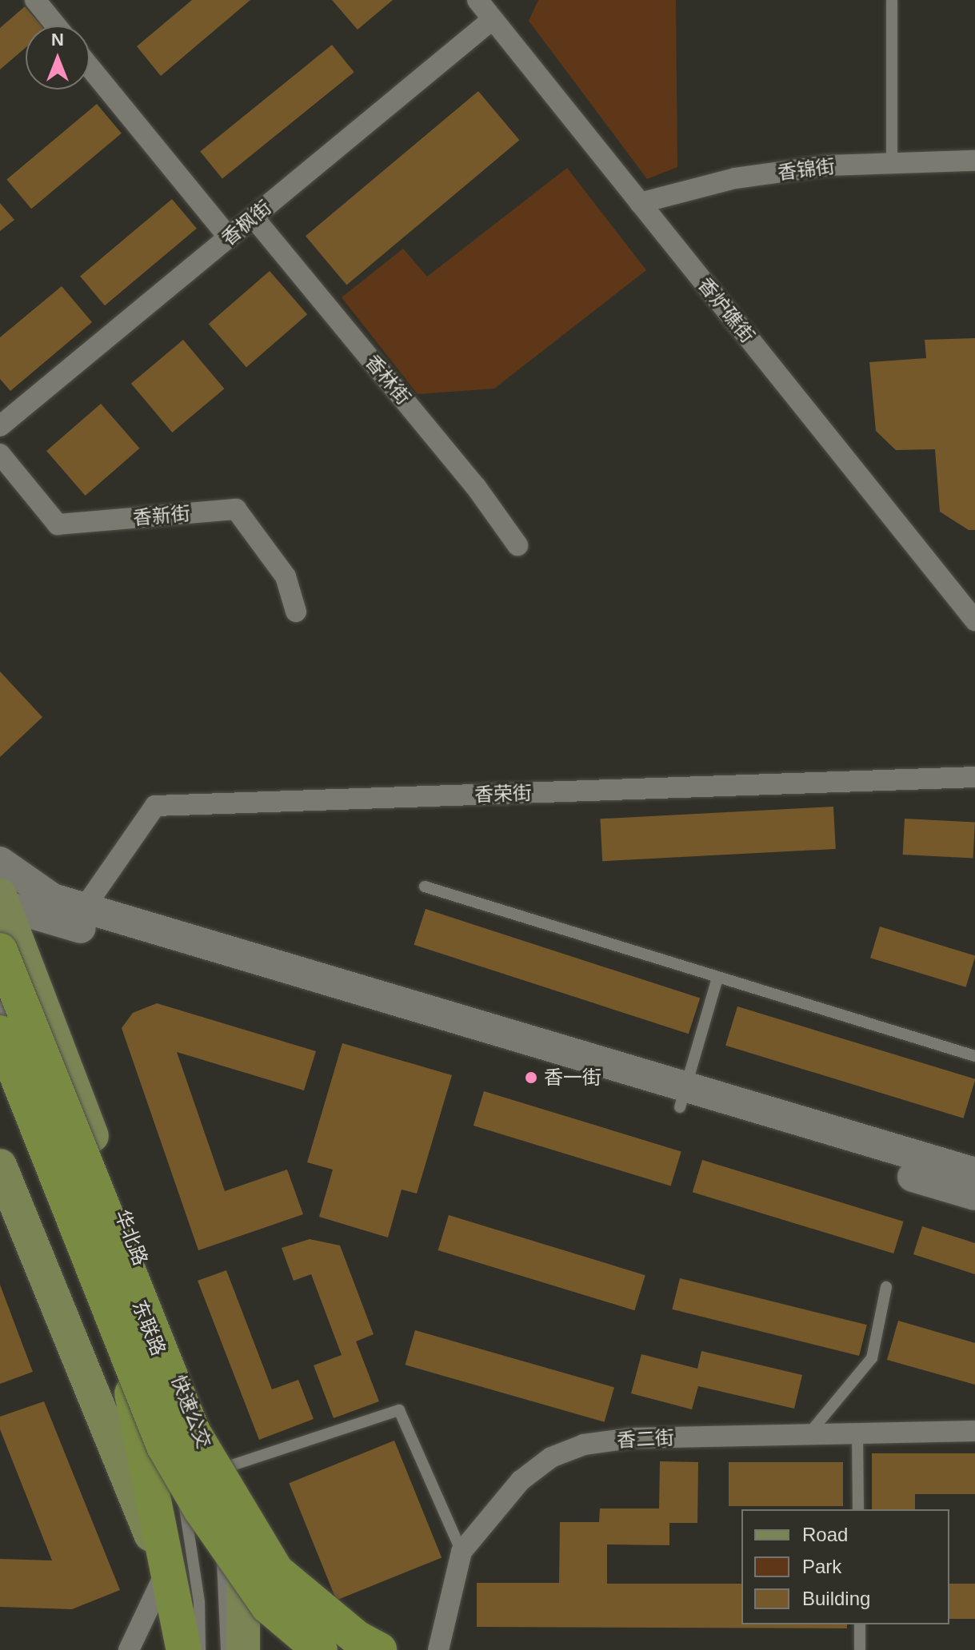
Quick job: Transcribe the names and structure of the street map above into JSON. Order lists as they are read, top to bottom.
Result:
{
  "streets": {
    "highway": ["东联路"],
    "main road": ["华北路"],
    "street": [
      "香锦街",
      "香枫街",
      "香炉礁街",
      "香林街",
      "香新街",
      "香荣街",
      "香二街"
    ],
    "lane": ["快速公交"]
  },
  "crossings": [
    ["香锦街", "香炉礁街"],
    ["香枫街", "香炉礁街"],
    ["香枫街", "香林街"],
    ["华北路", "快速公交"]
  ],
  "places": ["香一街"],
  "legend": ["Road", "Park", "Building"],
  "north": "top"
}
